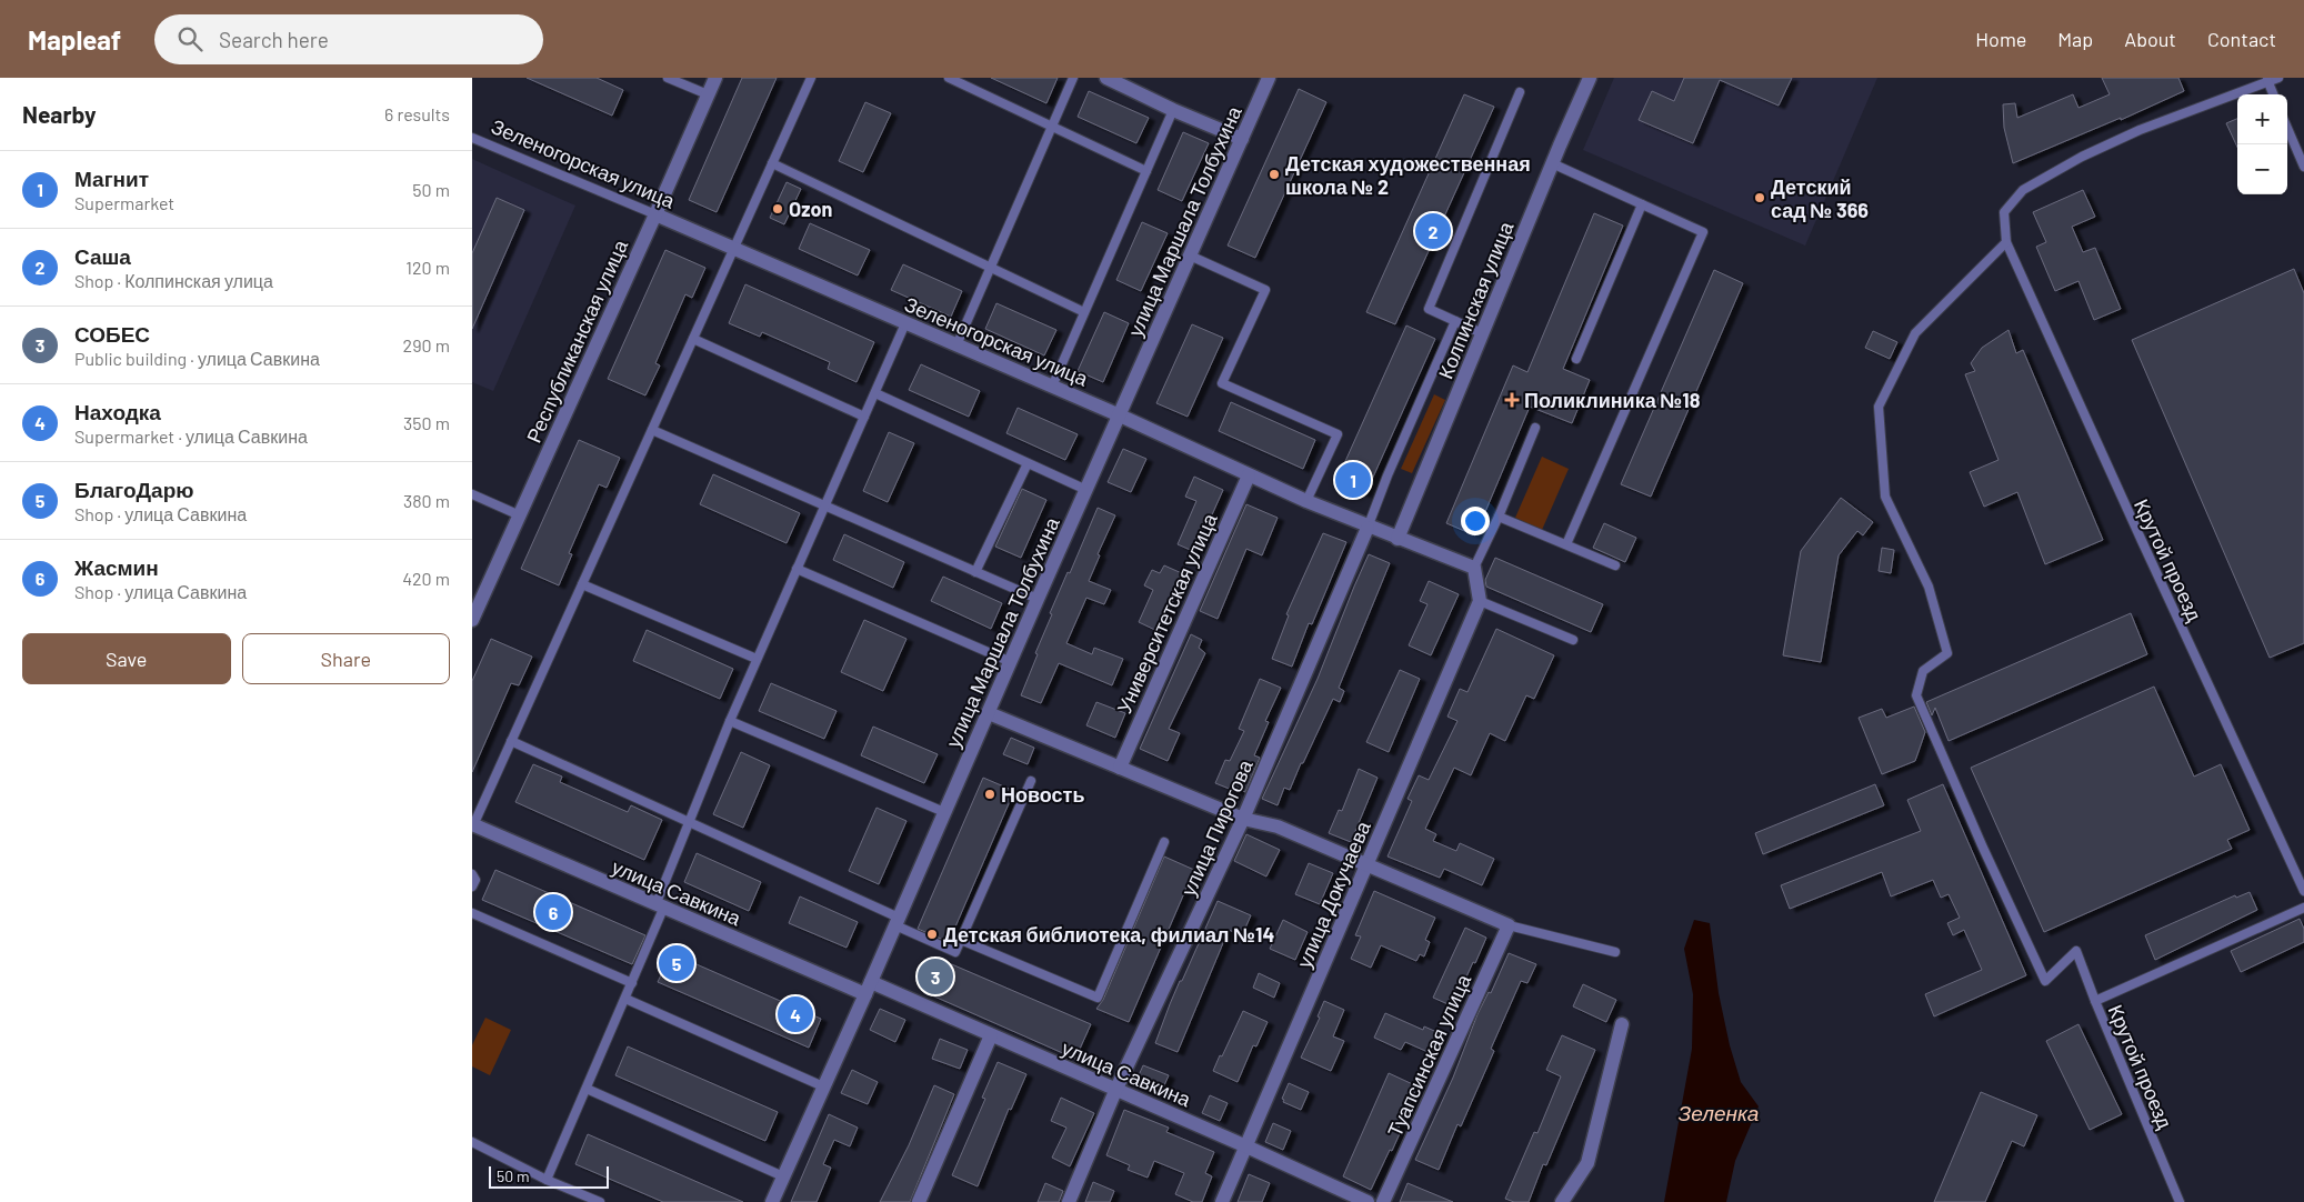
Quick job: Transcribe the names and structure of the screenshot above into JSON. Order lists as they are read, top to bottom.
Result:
{
  "streets": {
    "street": [
      "Зеленогорская улица",
      "улица Маршала Толбухина",
      "Колпинская улица",
      "Республиканская улица",
      "Университетская улица",
      "улица Пирогова",
      "улица Савкина",
      "улица Докучаева",
      "Туапсинская улица"
    ],
    "lane": ["Крутой проезд"]
  },
  "crossings": [
    ["Зеленогорская улица", "улица Маршала Толбухина"],
    ["Зеленогорская улица", "Колпинская улица"],
    ["Зеленогорская улица", "Республиканская улица"],
    ["Зеленогорская улица", "Университетская улица"],
    ["Зеленогорская улица", "улица Пирогова"],
    ["улица Маршала Толбухина", "улица Савкина"],
    ["улица Пирогова", "улица Савкина"],
    ["улица Савкина", "улица Докучаева"]
  ],
  "water": ["Зеленка"],
  "places": {
    "other": [
      "Детская художественная школа № 2",
      "Детский сад № 366",
      "Ozon",
      "Новость",
      "Детская библиотека, филиал №14"
    ],
    "health": ["Поликлиника №18"]
  },
  "scale_bar": "50 m",
  "page": {
    "header": "Mapleaf",
    "search": "Search here",
    "nav": [
      "Home",
      "Map",
      "About",
      "Contact"
    ],
    "heading": ["Nearby", "6 results"],
    "map_buttons": ["+", "−"],
    "list": [
      {
        "mark": "1",
        "name": "Магнит",
        "note": "Supermarket",
        "value": "50 m"
      },
      {
        "mark": "2",
        "name": "Саша",
        "note": "Shop · Колпинская улица",
        "value": "120 m"
      },
      {
        "mark": "3",
        "name": "СОБЕС",
        "note": "Public building · улица Савкина",
        "value": "290 m"
      },
      {
        "mark": "4",
        "name": "Находка",
        "note": "Supermarket · улица Савкина",
        "value": "350 m"
      },
      {
        "mark": "5",
        "name": "БлагоДарю",
        "note": "Shop · улица Савкина",
        "value": "380 m"
      },
      {
        "mark": "6",
        "name": "Жасмин",
        "note": "Shop · улица Савкина",
        "value": "420 m"
      }
    ],
    "pins": [
      "2",
      "1",
      "6",
      "5",
      "3",
      "4"
    ],
    "buttons": ["Save", "Share"],
    "scale": "50 m"
  }
}
